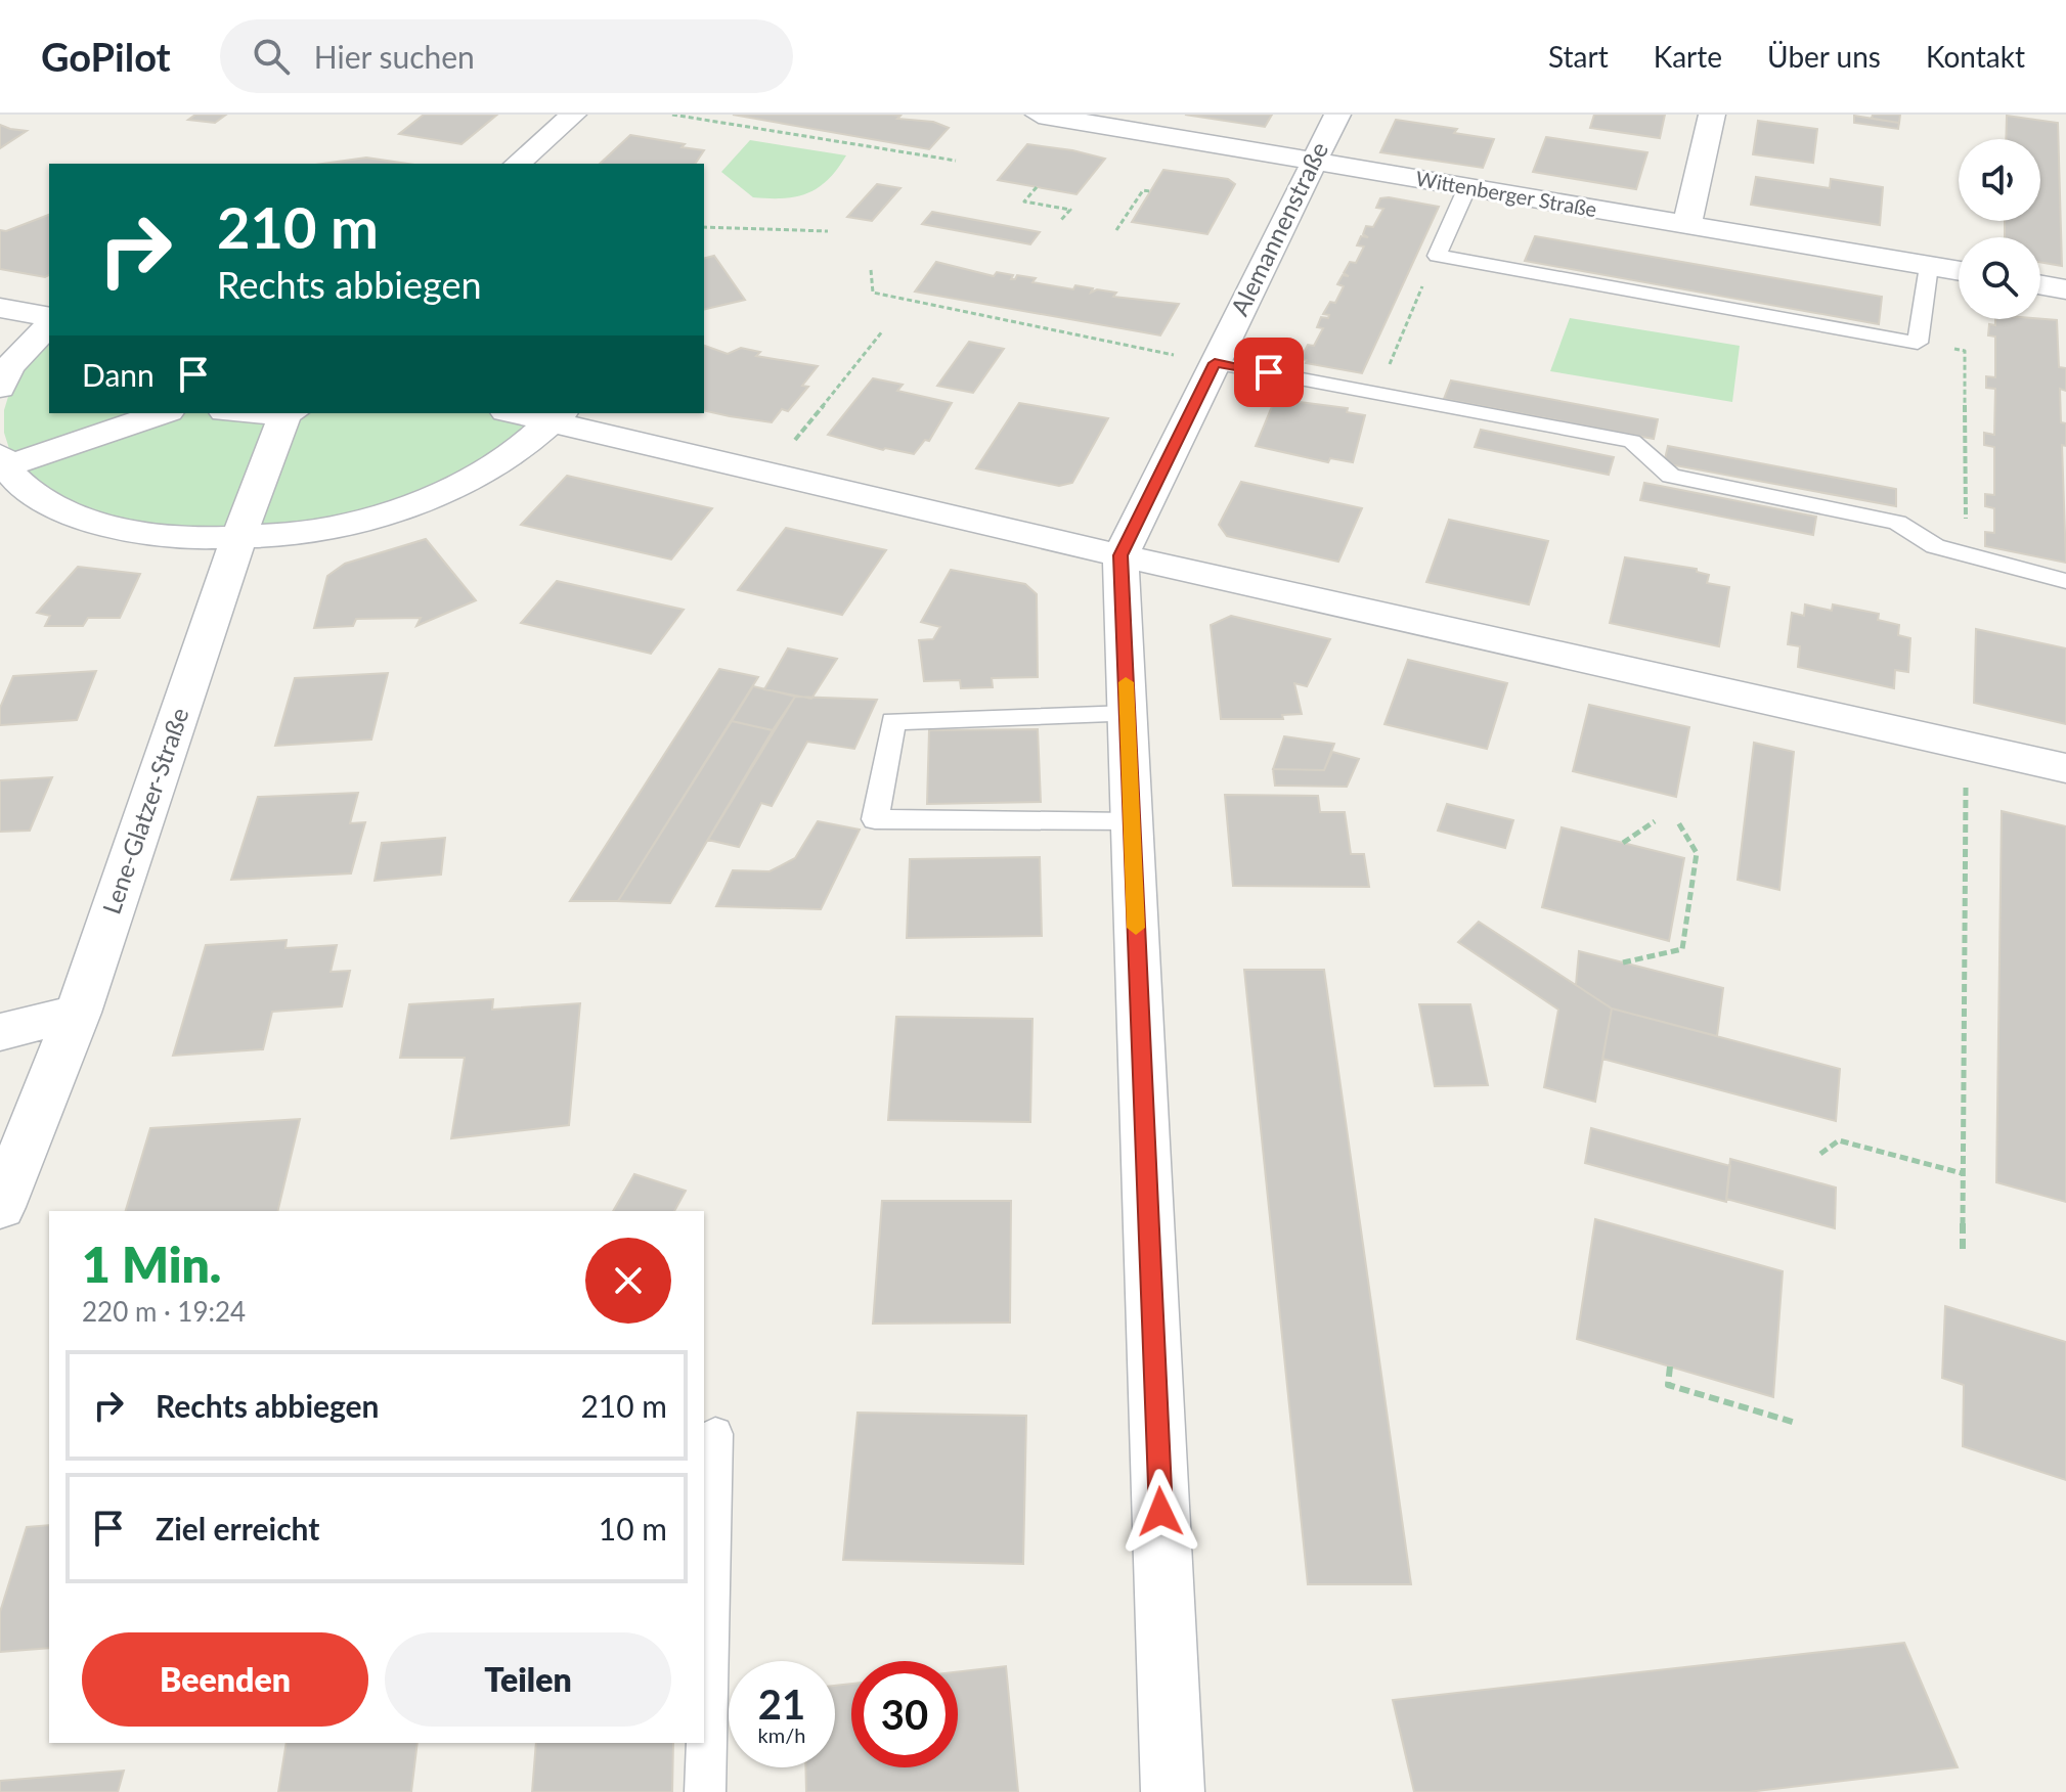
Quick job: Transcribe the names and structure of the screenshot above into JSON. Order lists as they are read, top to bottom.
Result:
{
  "streets": {
    "street": ["Wittenberger Straße", "Alemannenstraße", "Lene-Glatzer-Straße"]
  },
  "crossings": [
    ["Wittenberger Straße", "Alemannenstraße"]
  ],
  "page": {
    "header": "GoPilot",
    "search": "Hier suchen",
    "nav": [
      "Start",
      "Karte",
      "Über uns",
      "Kontakt"
    ],
    "turn": ["210 m", "Rechts abbiegen"],
    "then": "Dann",
    "heading": ["1 Min.", "220 m · 19:24"],
    "list": [
      {
        "name": "Rechts abbiegen",
        "value": "210 m"
      },
      {
        "name": "Ziel erreicht",
        "value": "10 m"
      }
    ],
    "buttons": ["Beenden", "Teilen"],
    "speed": "21 km/h",
    "limit": "30"
  }
}
